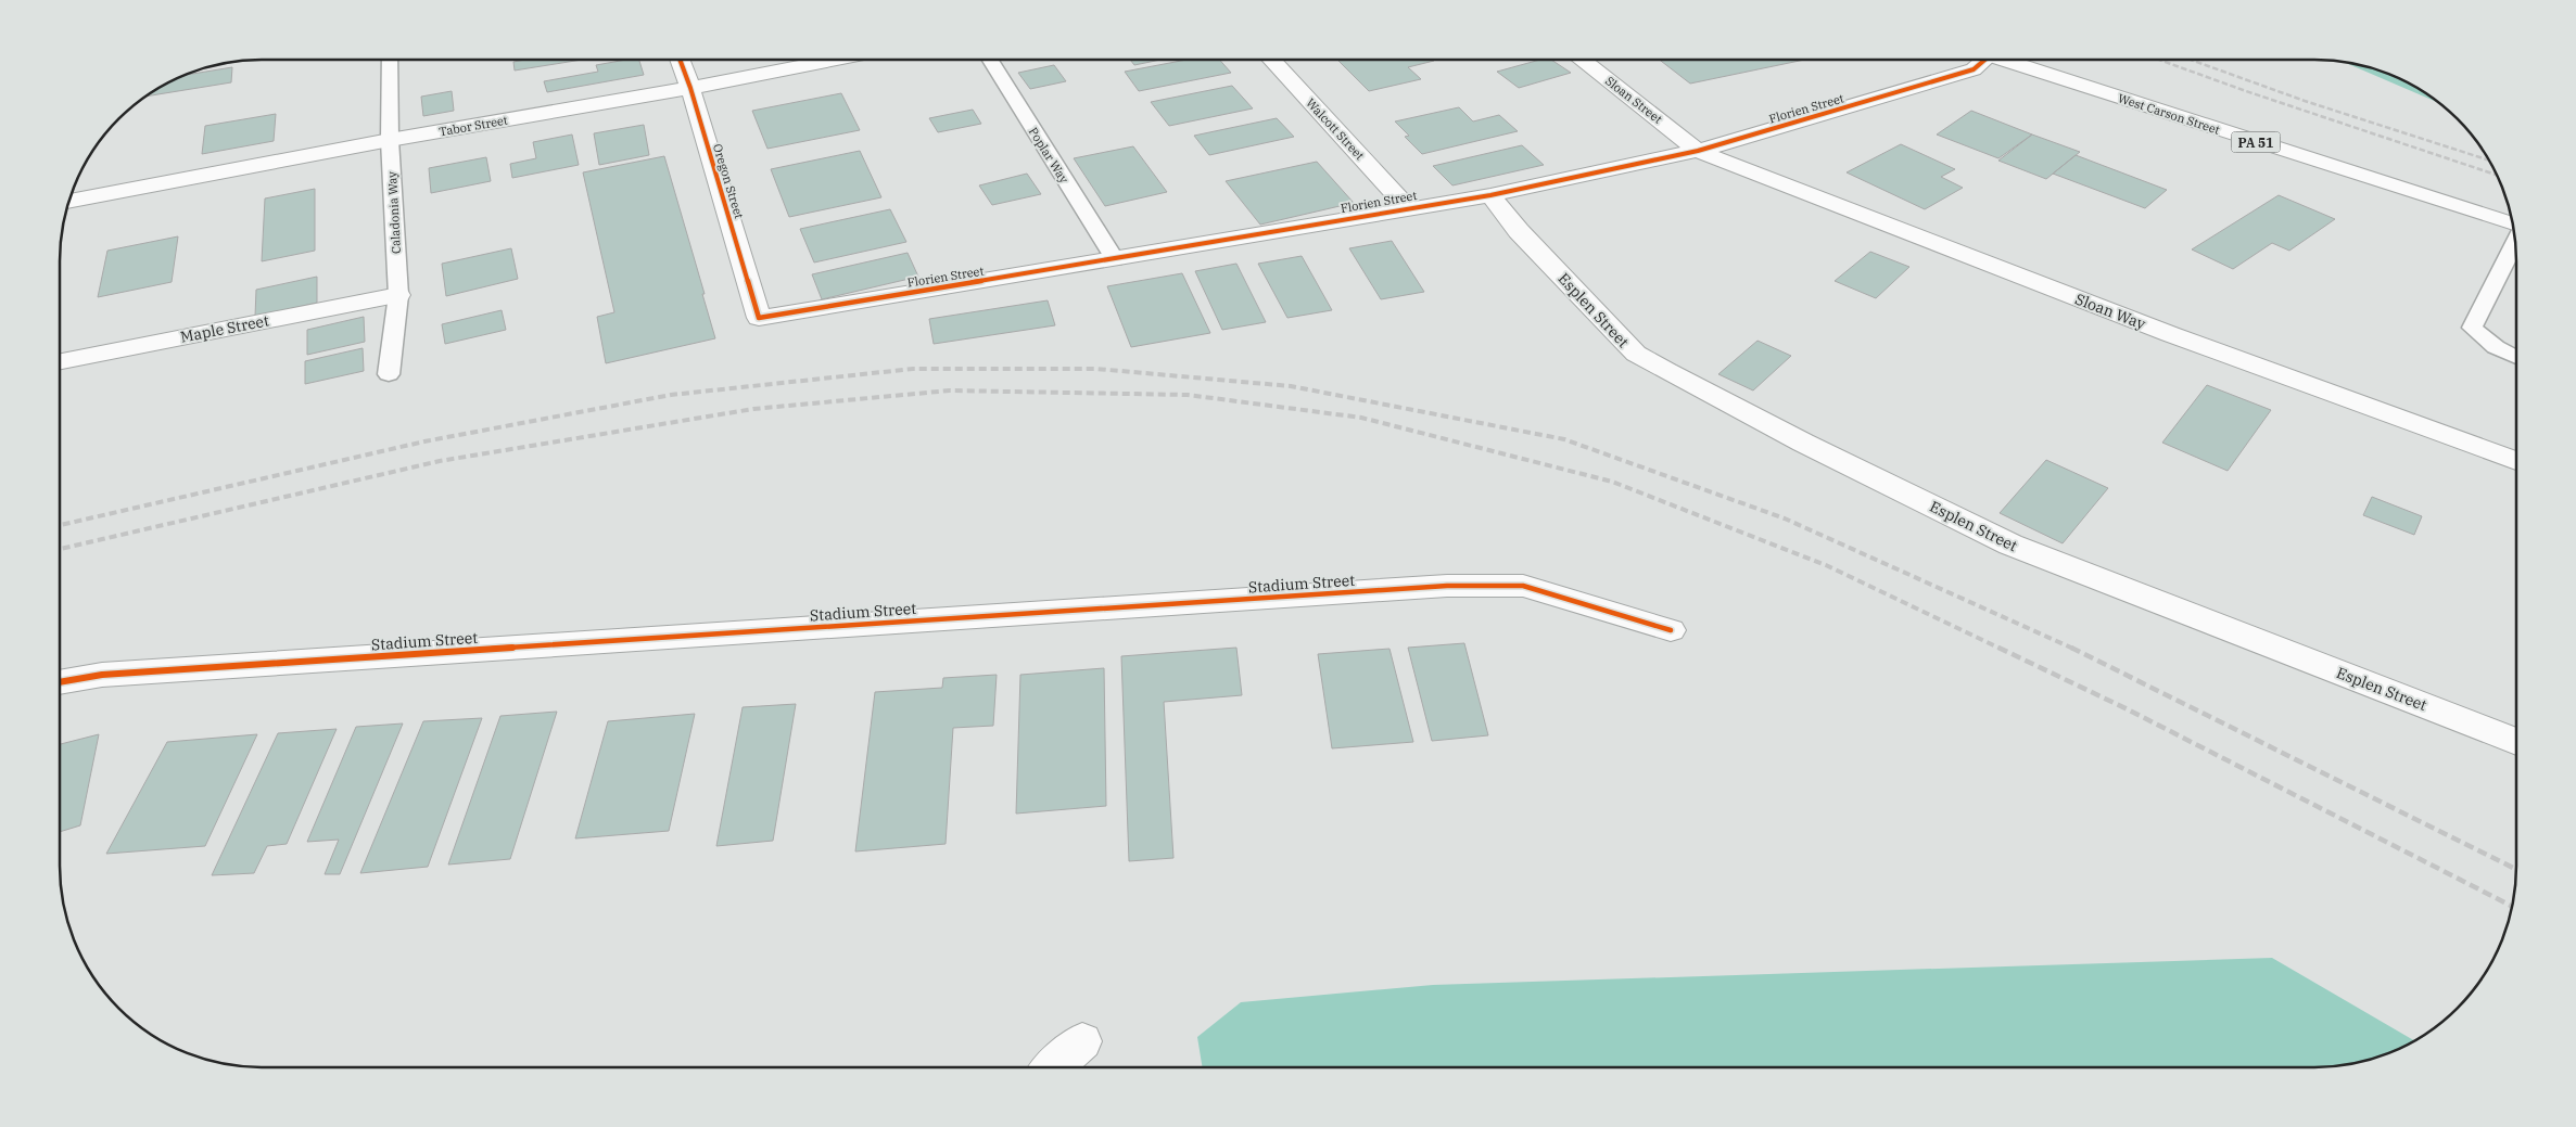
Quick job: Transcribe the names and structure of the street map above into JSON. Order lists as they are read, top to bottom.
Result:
{
  "streets": {
    "street": [
      "Sloan Street",
      "Florien Street",
      "West Carson Street",
      "Tabor Street",
      "Walcott Street",
      "PA 51",
      "Oregon Street",
      "Esplen Street",
      "Sloan Way",
      "Maple Street",
      "Stadium Street"
    ],
    "lane": ["Poplar Way", "Caladonia Way"]
  },
  "crossings": [
    ["Sloan Street", "Florien Street"],
    ["Sloan Street", "Sloan Way"],
    ["Florien Street", "Walcott Street"],
    ["Florien Street", "Poplar Way"],
    ["Florien Street", "Oregon Street"],
    ["Florien Street", "Esplen Street"],
    ["Florien Street", "Sloan Way"],
    ["Tabor Street", "Oregon Street"],
    ["Tabor Street", "Caladonia Way"],
    ["Caladonia Way", "Maple Street"]
  ]
}
